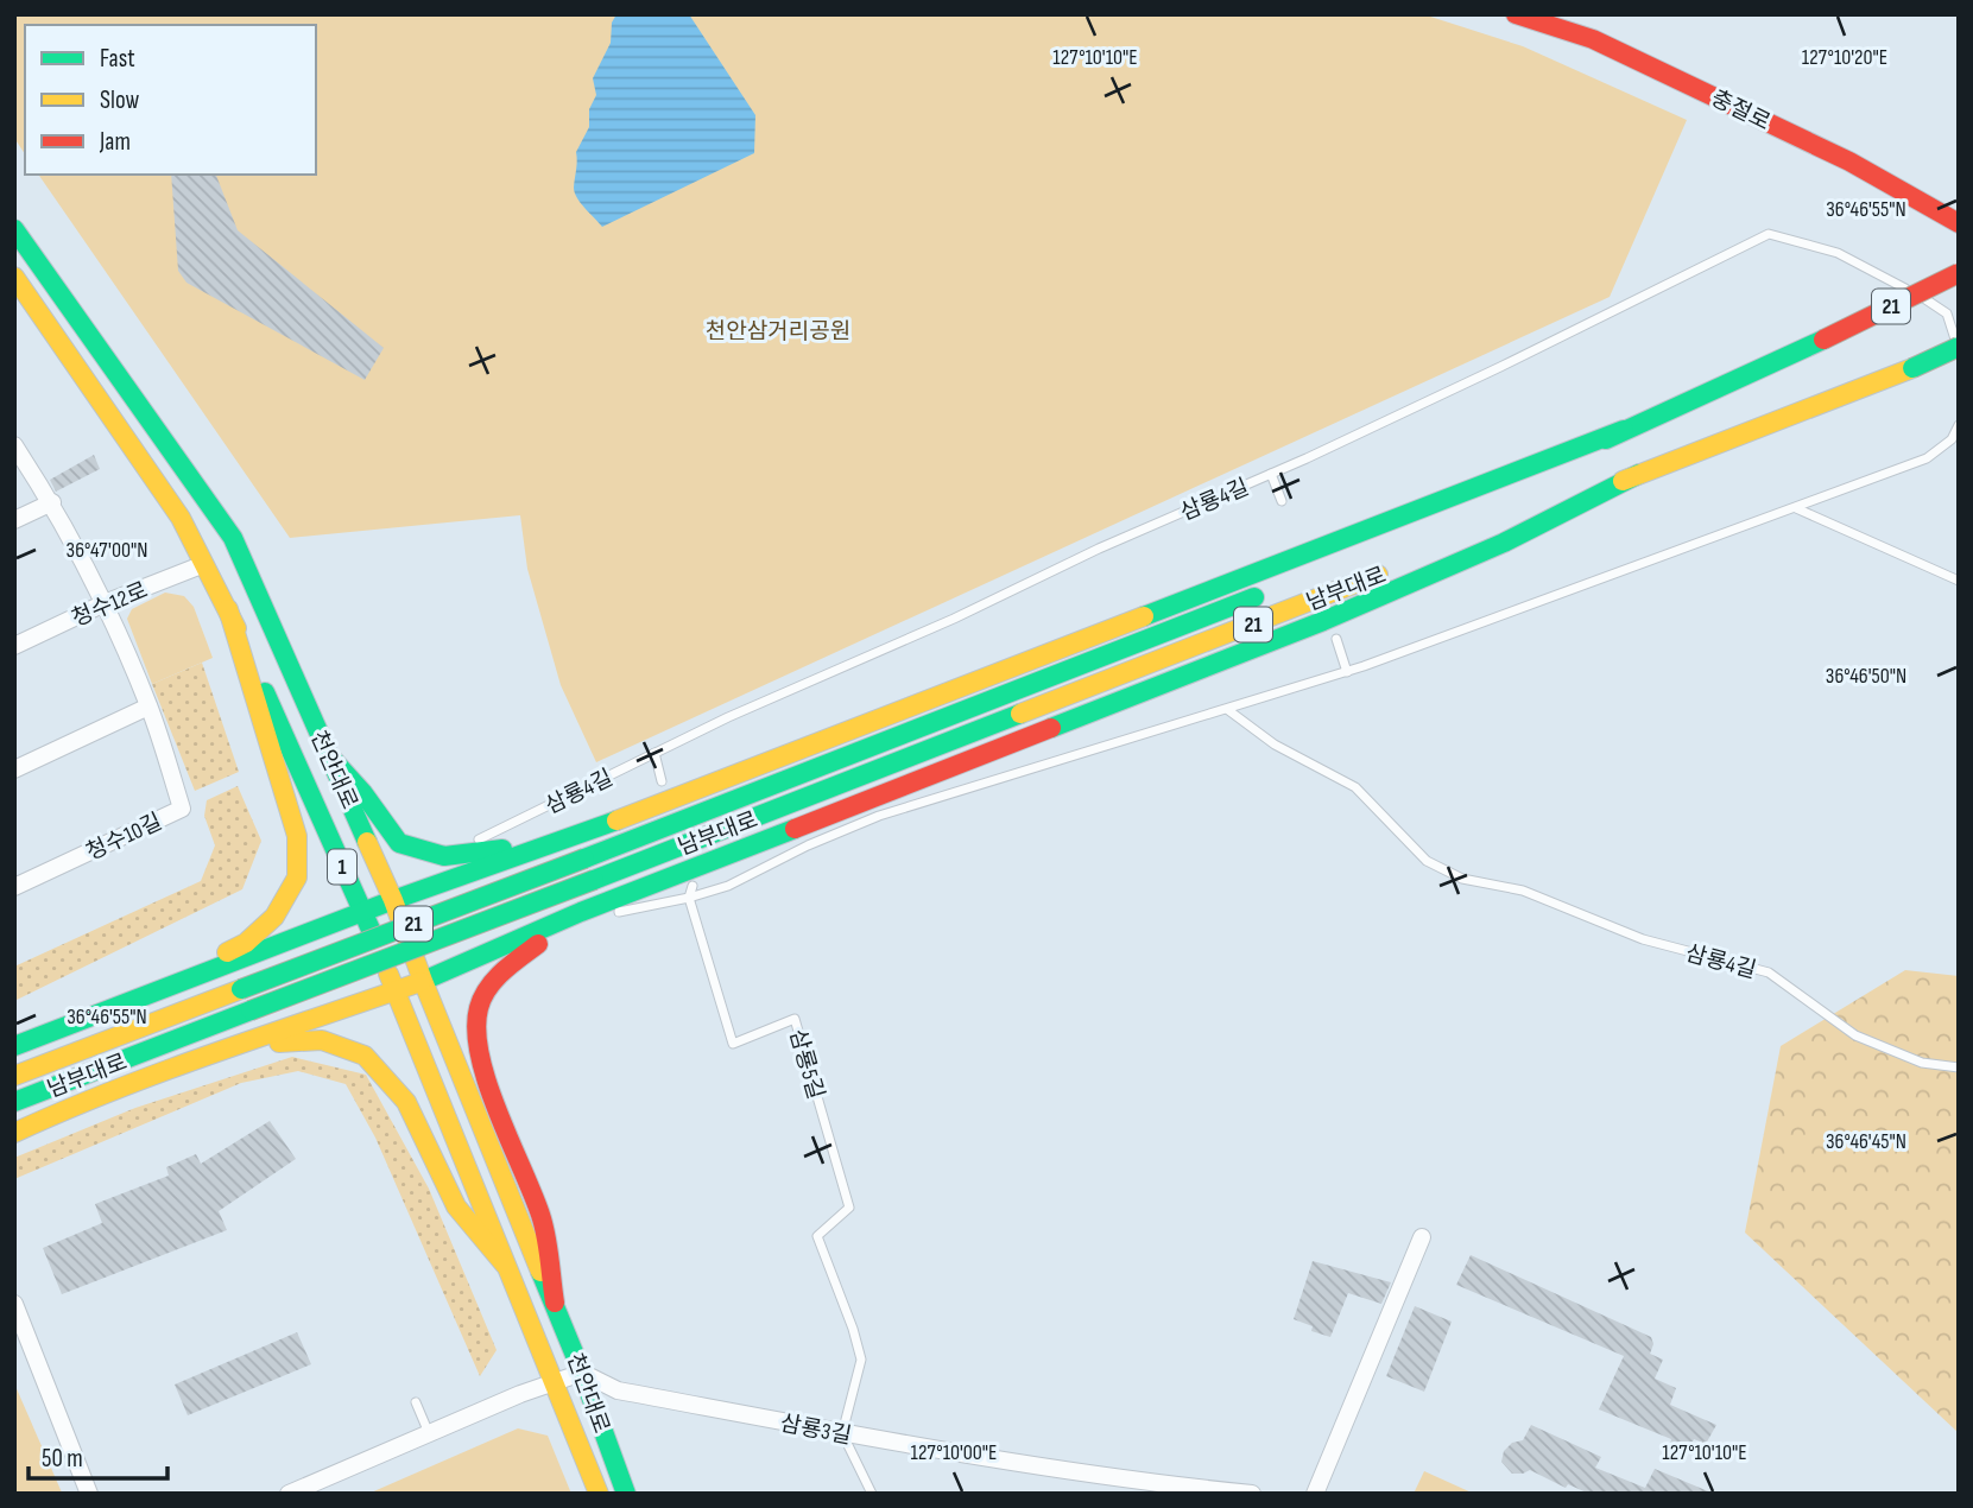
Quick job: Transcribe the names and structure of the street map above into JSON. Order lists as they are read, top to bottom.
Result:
{
  "streets": {
    "main road": [
      "충절로",
      "21",
      "남부대로",
      "천안대로",
      "1"
    ],
    "street": ["청수12로", "청수10길", "삼룡3길"],
    "lane": ["삼룡4길", "삼룡5길"]
  },
  "crossings": [
    ["삼룡4길", "남부대로"],
    ["청수12로", "천안대로"],
    ["청수12로", "청수10길"],
    ["천안대로", "삼룡3길"],
    ["삼룡5길", "삼룡3길"]
  ],
  "parks": ["천안삼거리공원"],
  "legend": ["Fast", "Slow", "Jam"],
  "scale_bar": "50 m",
  "coordinates": [
    "127°10'10\"E",
    "127°10'20\"E",
    "36°46'55\"N",
    "36°47'00\"N",
    "36°46'50\"N",
    "36°46'45\"N",
    "127°10'00\"E"
  ]
}
